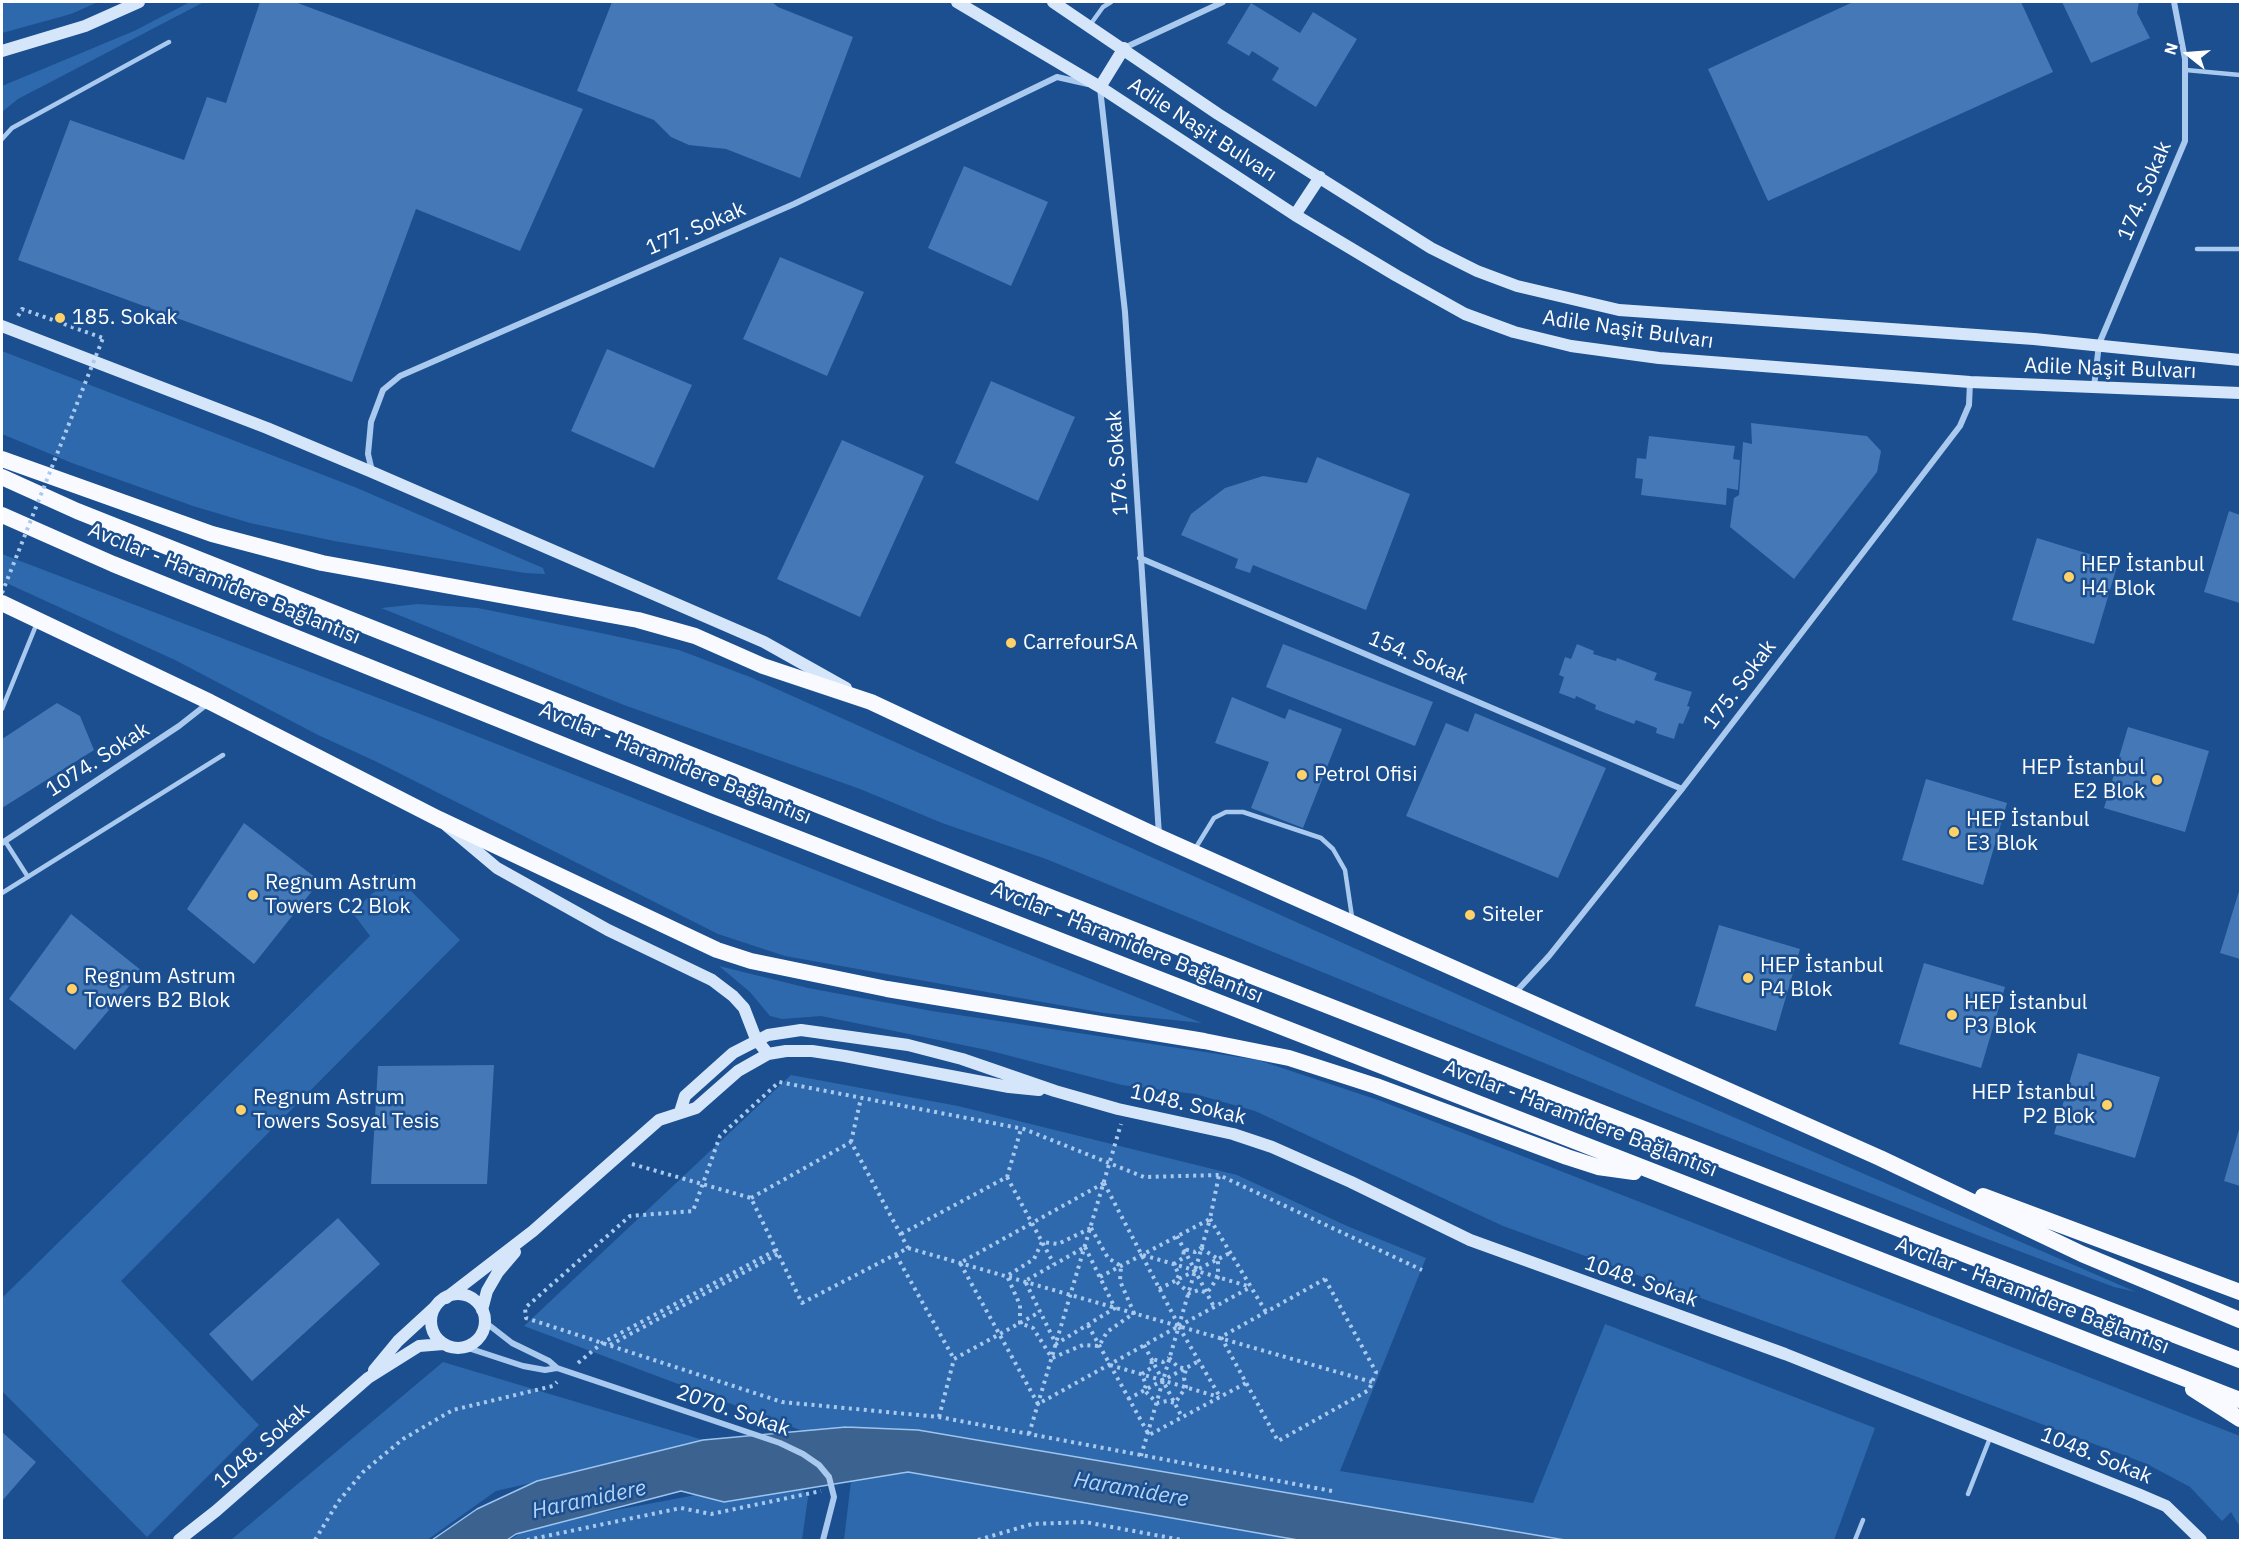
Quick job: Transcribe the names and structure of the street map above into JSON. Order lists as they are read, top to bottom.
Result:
{
  "streets": {
    "highway": ["Avcılar - Haramidere Bağlantısı"],
    "main road": ["Adile Naşit Bulvarı", "1048. Sokak"],
    "street": [
      "174. Sokak",
      "177. Sokak",
      "176. Sokak",
      "154. Sokak",
      "175. Sokak",
      "1074. Sokak",
      "2070. Sokak"
    ]
  },
  "crossings": [
    ["Adile Naşit Bulvarı", "174. Sokak"],
    ["Adile Naşit Bulvarı", "177. Sokak"],
    ["Adile Naşit Bulvarı", "176. Sokak"],
    ["Adile Naşit Bulvarı", "175. Sokak"],
    ["177. Sokak", "176. Sokak"],
    ["176. Sokak", "154. Sokak"],
    ["154. Sokak", "175. Sokak"]
  ],
  "water": ["Haramidere"],
  "places": [
    "185. Sokak",
    "HEP İstanbul H4 Blok",
    "CarrefourSA",
    "Petrol Ofisi",
    "HEP İstanbul E2 Blok",
    "HEP İstanbul E3 Blok",
    "Regnum Astrum Towers C2 Blok",
    "Siteler",
    "HEP İstanbul P4 Blok",
    "Regnum Astrum Towers B2 Blok",
    "HEP İstanbul P3 Blok",
    "HEP İstanbul P2 Blok",
    "Regnum Astrum Towers Sosyal Tesis"
  ],
  "north": "left"
}
